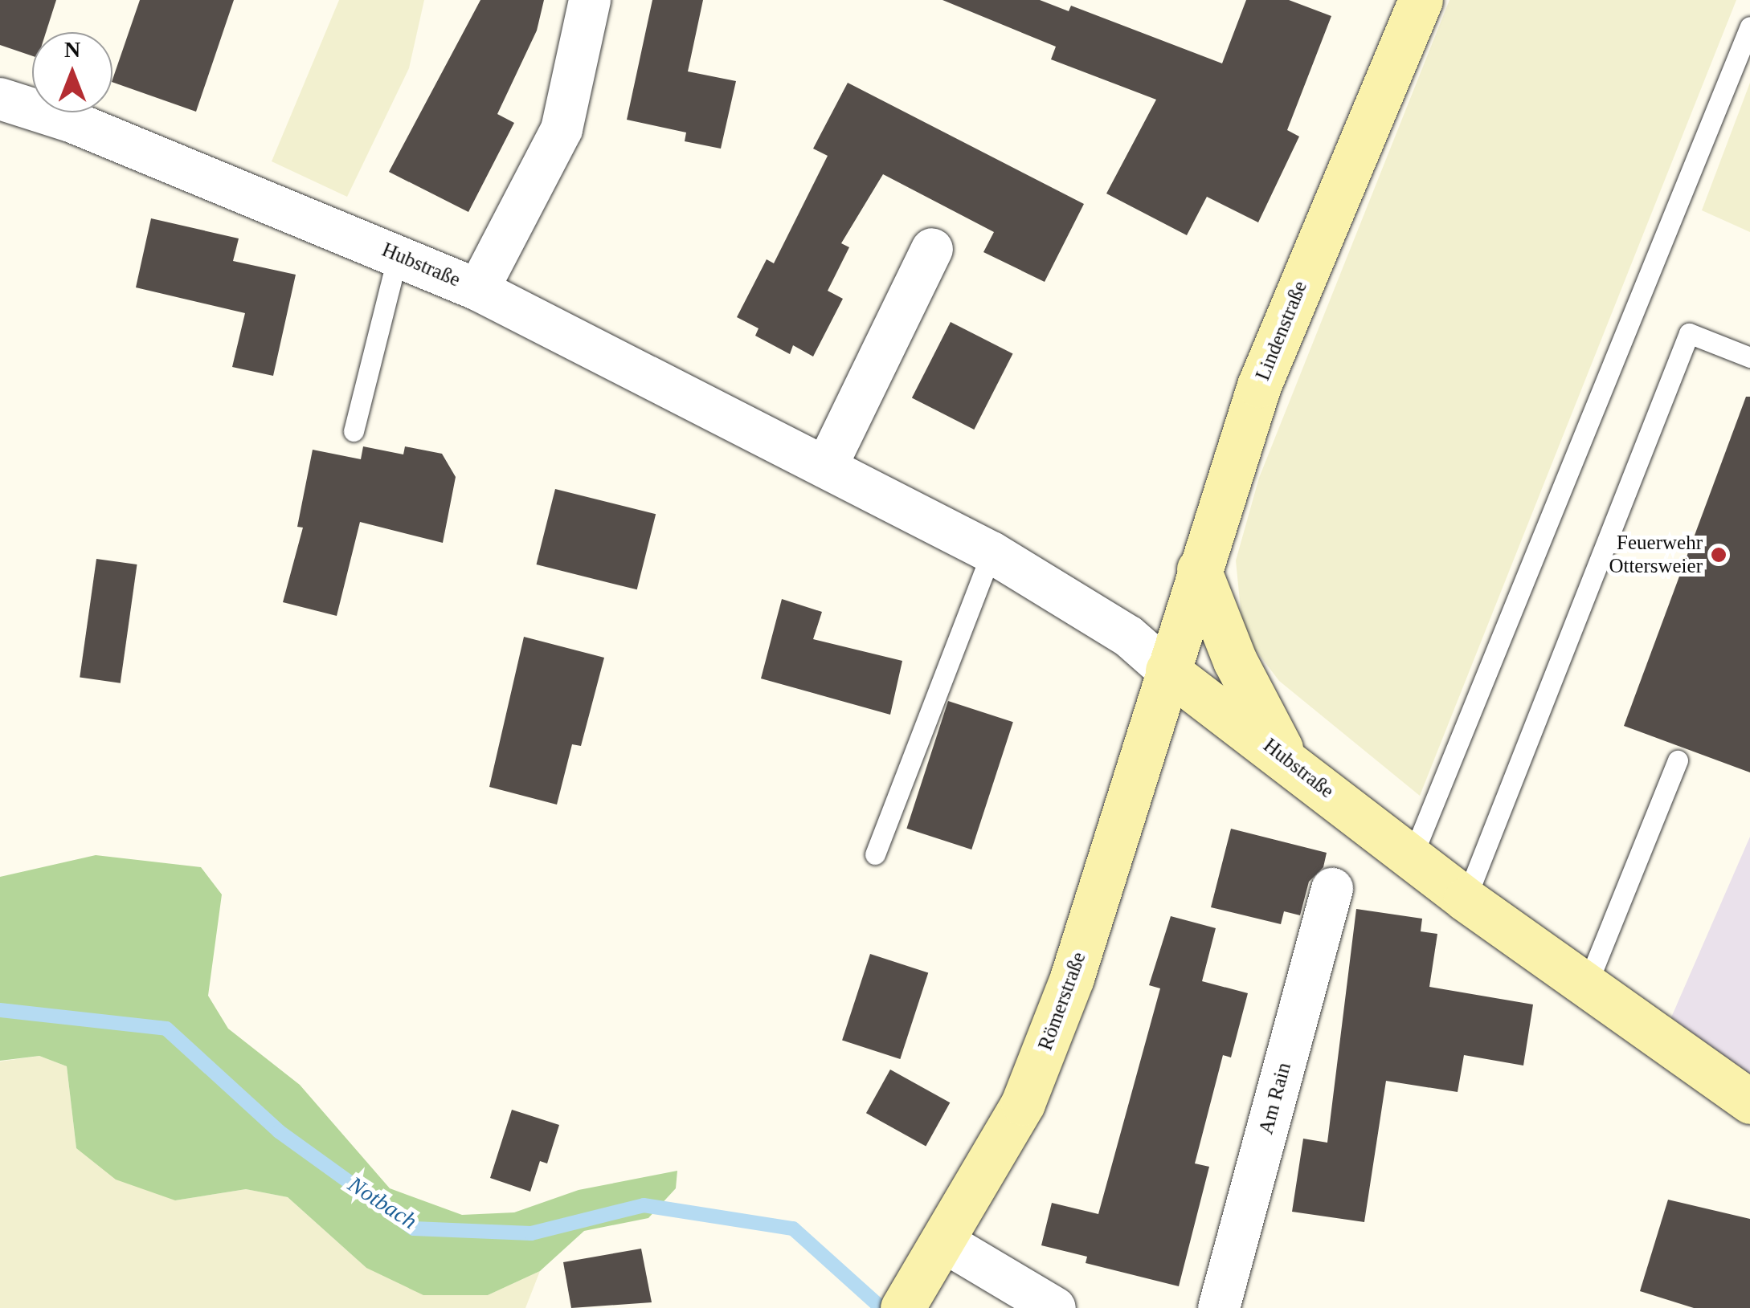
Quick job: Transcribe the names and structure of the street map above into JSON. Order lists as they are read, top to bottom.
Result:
{
  "streets": {
    "main road": ["Hubstraße", "Lindenstraße", "Römerstraße"],
    "street": ["Am Rain"]
  },
  "crossings": [
    ["Hubstraße", "Lindenstraße"],
    ["Hubstraße", "Römerstraße"],
    ["Lindenstraße", "Römerstraße"]
  ],
  "water": ["Notbach"],
  "places": ["Feuerwehr Ottersweier"],
  "north": "top"
}
